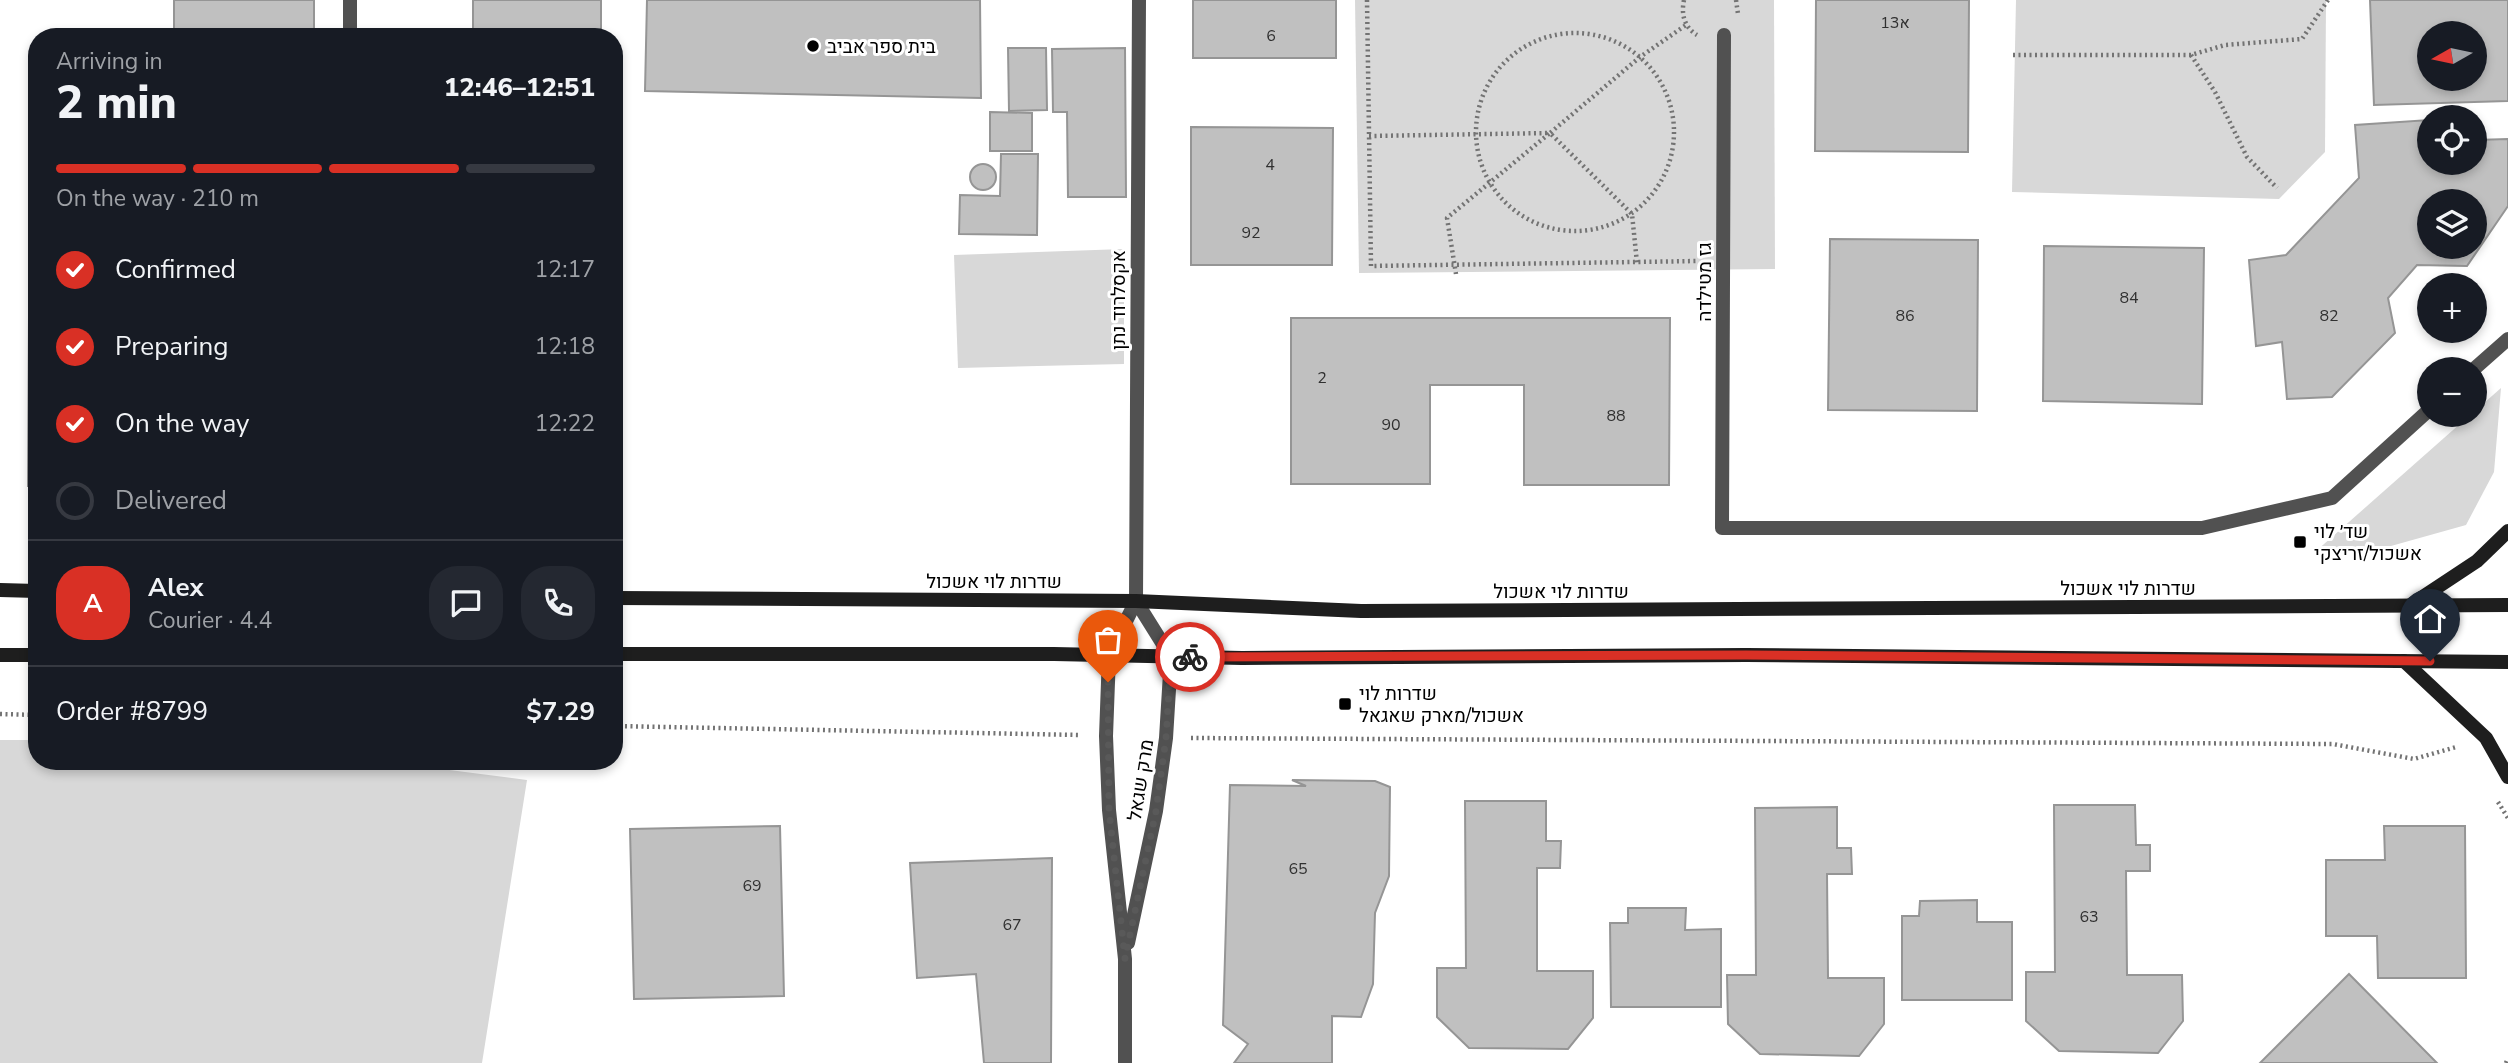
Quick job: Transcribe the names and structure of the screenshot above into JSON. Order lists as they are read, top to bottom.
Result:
{
  "streets": {
    "street": [
      "גז מטילדה",
      "אקסלרוד נתן",
      "שדרות לוי אשכול",
      "מרק שגאל"
    ]
  },
  "crossings": [
    ["אקסלרוד נתן", "שדרות לוי אשכול"],
    ["אקסלרוד נתן", "מרק שגאל"],
    ["שדרות לוי אשכול", "מרק שגאל"]
  ],
  "places": {
    "other": ["בית ספר אביב"],
    "transit": ["שד׳ לוי אשכול/זריצקי", "שדרות לוי אשכול/מארק שאגאל"]
  },
  "house_numbers": [
    "13א",
    "6",
    "4",
    "92",
    "84",
    "86",
    "82",
    "2",
    "88",
    "90",
    "65",
    "69",
    "63",
    "67"
  ],
  "north": "left",
  "page": {
    "map_buttons": ["+", "−"],
    "heading": ["2 min", "Arriving in", "12:46–12:51"],
    "panel": [
      "Alex",
      "Courier · 4.4",
      "Order #8799",
      "$7.29"
    ],
    "bar": "On the way · 210 m",
    "list": [
      ["Confirmed", "12:17"],
      ["Preparing", "12:18"],
      ["On the way", "12:22"],
      "Delivered"
    ],
    "round": "A"
  }
}
